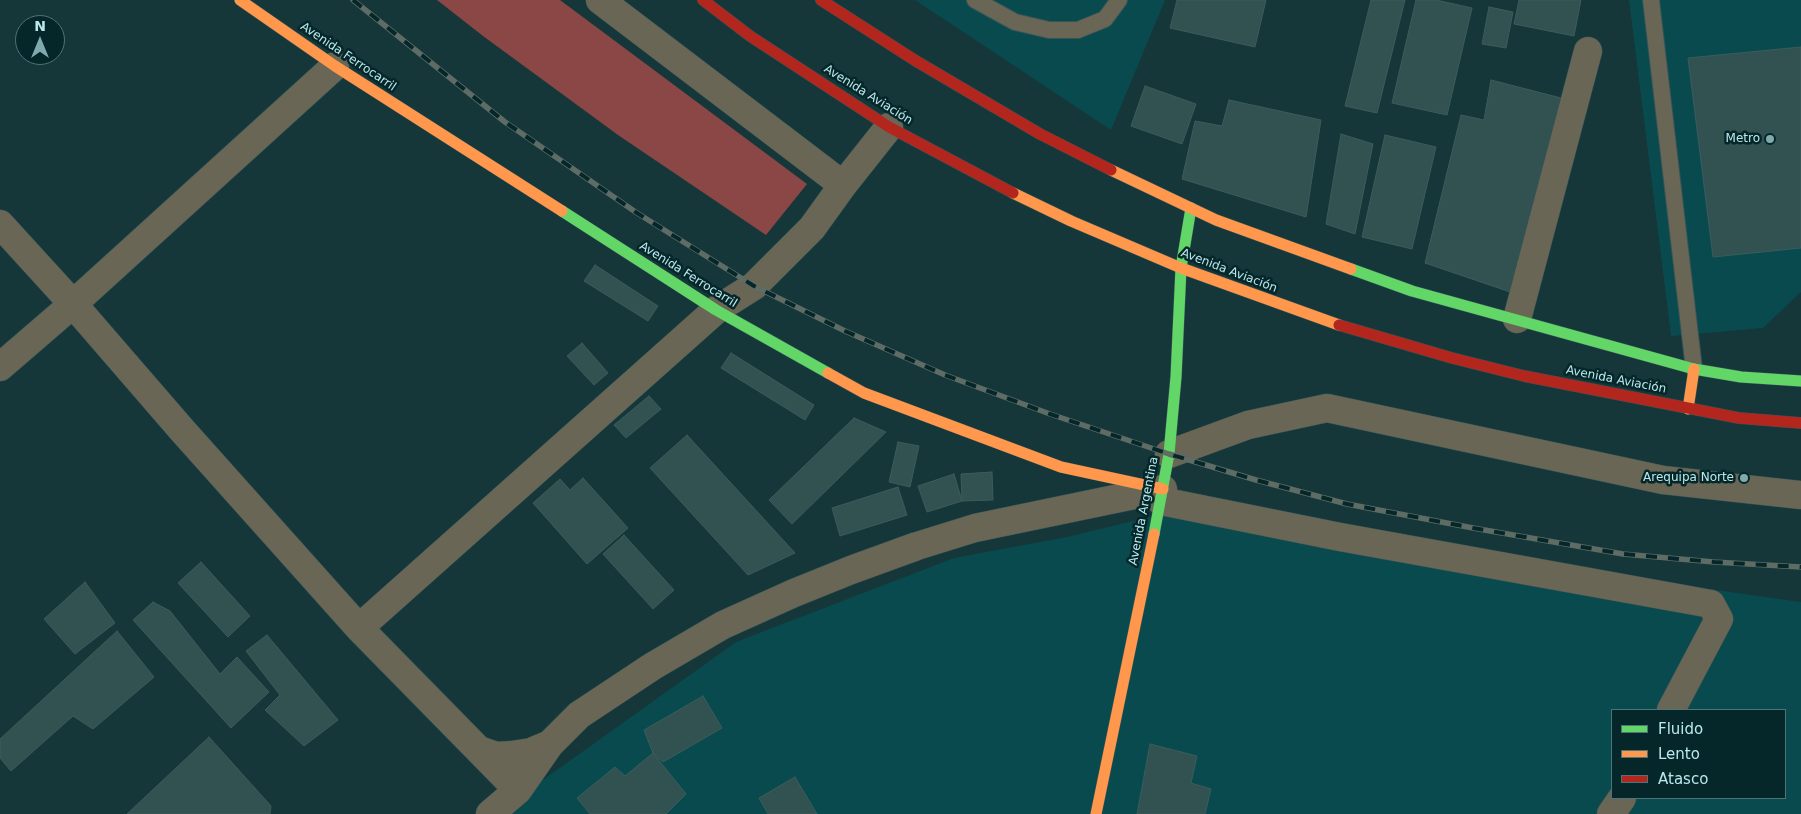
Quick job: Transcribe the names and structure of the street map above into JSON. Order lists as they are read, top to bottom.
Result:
{
  "streets": {
    "main road": ["Avenida Ferrocarril", "Avenida Aviación", "Avenida Argentina"]
  },
  "crossings": [
    ["Avenida Ferrocarril", "Avenida Argentina"],
    ["Avenida Aviación", "Avenida Argentina"]
  ],
  "places": ["Metro", "Arequipa Norte"],
  "legend": ["Fluido", "Lento", "Atasco"],
  "north": "top"
}
